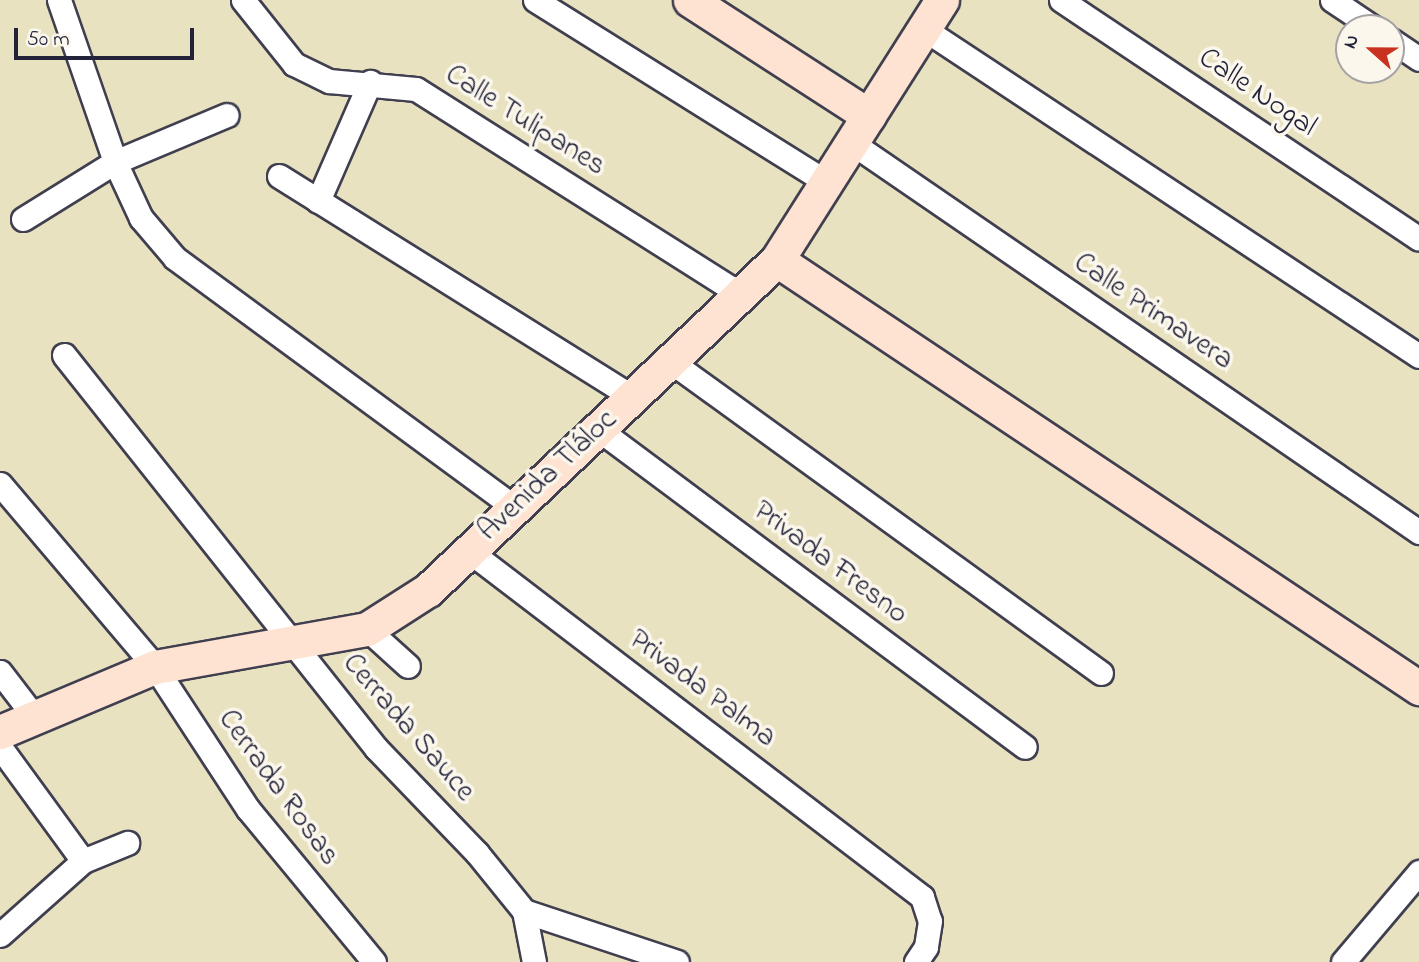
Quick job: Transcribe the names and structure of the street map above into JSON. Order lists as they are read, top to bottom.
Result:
{
  "streets": {
    "main road": ["Avenida Tláloc"],
    "street": [
      "Calle Nogal",
      "Calle Tulipanes",
      "Calle Primavera",
      "Privada Fresno",
      "Privada Palma",
      "Cerrada Sauce",
      "Cerrada Rosas"
    ]
  },
  "crossings": [
    ["Calle Tulipanes", "Avenida Tláloc"],
    ["Calle Primavera", "Avenida Tláloc"],
    ["Avenida Tláloc", "Privada Fresno"],
    ["Avenida Tláloc", "Privada Palma"],
    ["Avenida Tláloc", "Cerrada Sauce"],
    ["Avenida Tláloc", "Cerrada Rosas"]
  ],
  "scale_bar": "50 m",
  "north": "left"
}
